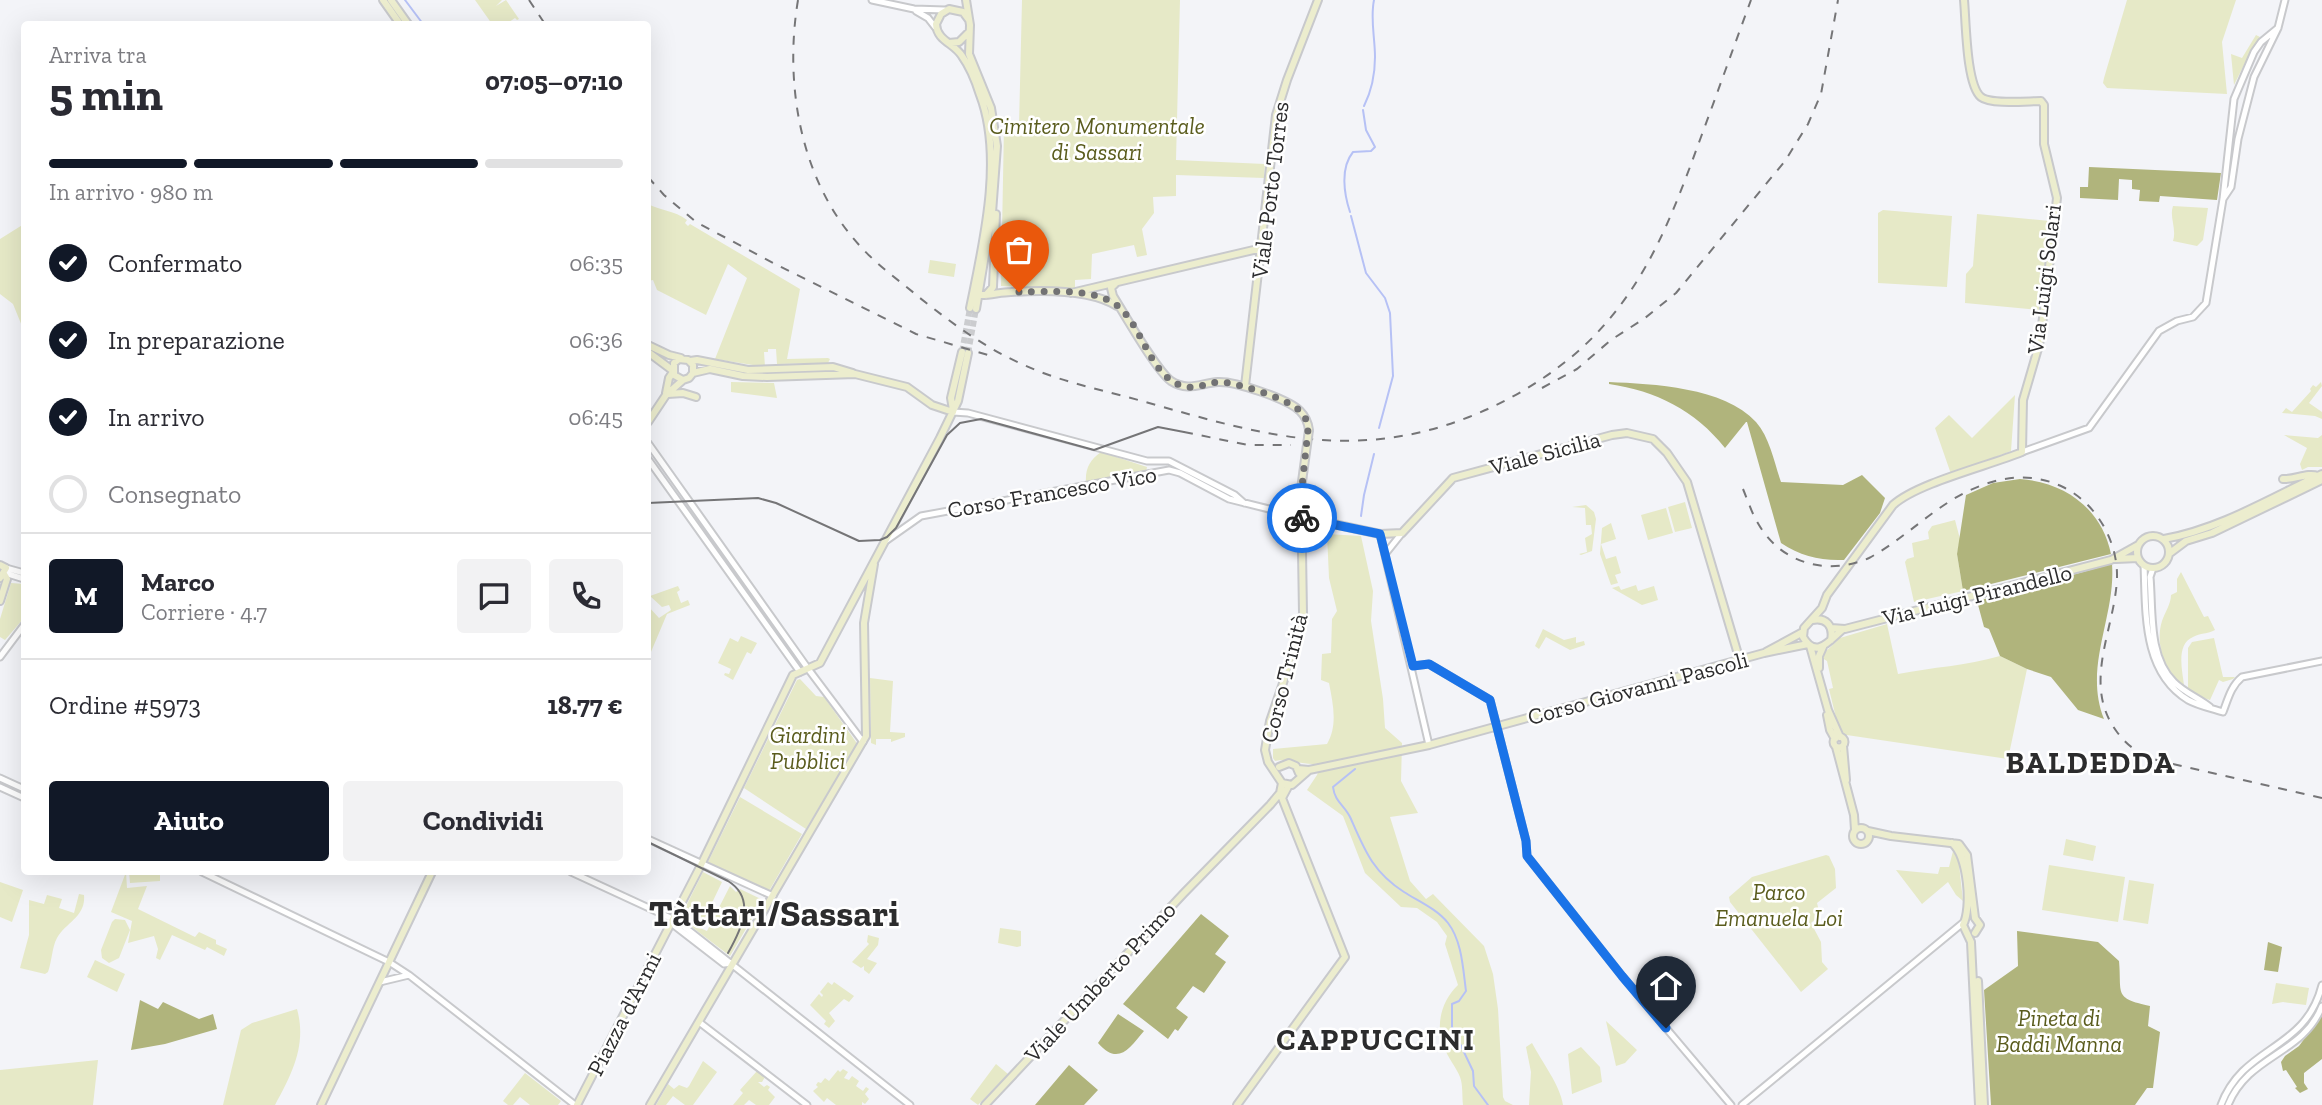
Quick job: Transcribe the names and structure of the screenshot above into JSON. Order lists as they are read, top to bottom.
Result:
{
  "streets": {
    "main road": [
      "Viale Porto Torres",
      "Via Luigi Solari",
      "Viale Sicilia",
      "Via Luigi Pirandello",
      "Corso Trinità",
      "Corso Giovanni Pascoli",
      "Viale Umberto Primo",
      "Piazza d'Armi"
    ],
    "street": ["Corso Francesco Vico"]
  },
  "crossings": [
    ["Viale Porto Torres", "Corso Trinità"],
    ["Viale Sicilia", "Corso Giovanni Pascoli"],
    ["Via Luigi Pirandello", "Corso Giovanni Pascoli"],
    ["Corso Giovanni Pascoli", "Viale Umberto Primo"]
  ],
  "districts": ["BALDEDDA", "Tàttari/Sassari", "CAPPUCCINI"],
  "parks": [
    "Cimitero Monumentale di Sassari",
    "Giardini Pubblici",
    "Parco Emanuela Loi",
    "Pineta di Baddi Manna"
  ],
  "page": {
    "heading": ["5 min", "Arriva tra", "07:05–07:10"],
    "panel": [
      "Marco",
      "Corriere · 4.7",
      "Ordine #5973",
      "18.77 €"
    ],
    "bar": "In arrivo · 980 m",
    "list": [
      ["Confermato", "06:35"],
      ["In preparazione", "06:36"],
      ["In arrivo", "06:45"],
      "Consegnato"
    ],
    "round": "M",
    "buttons": ["Aiuto", "Condividi"]
  }
}
